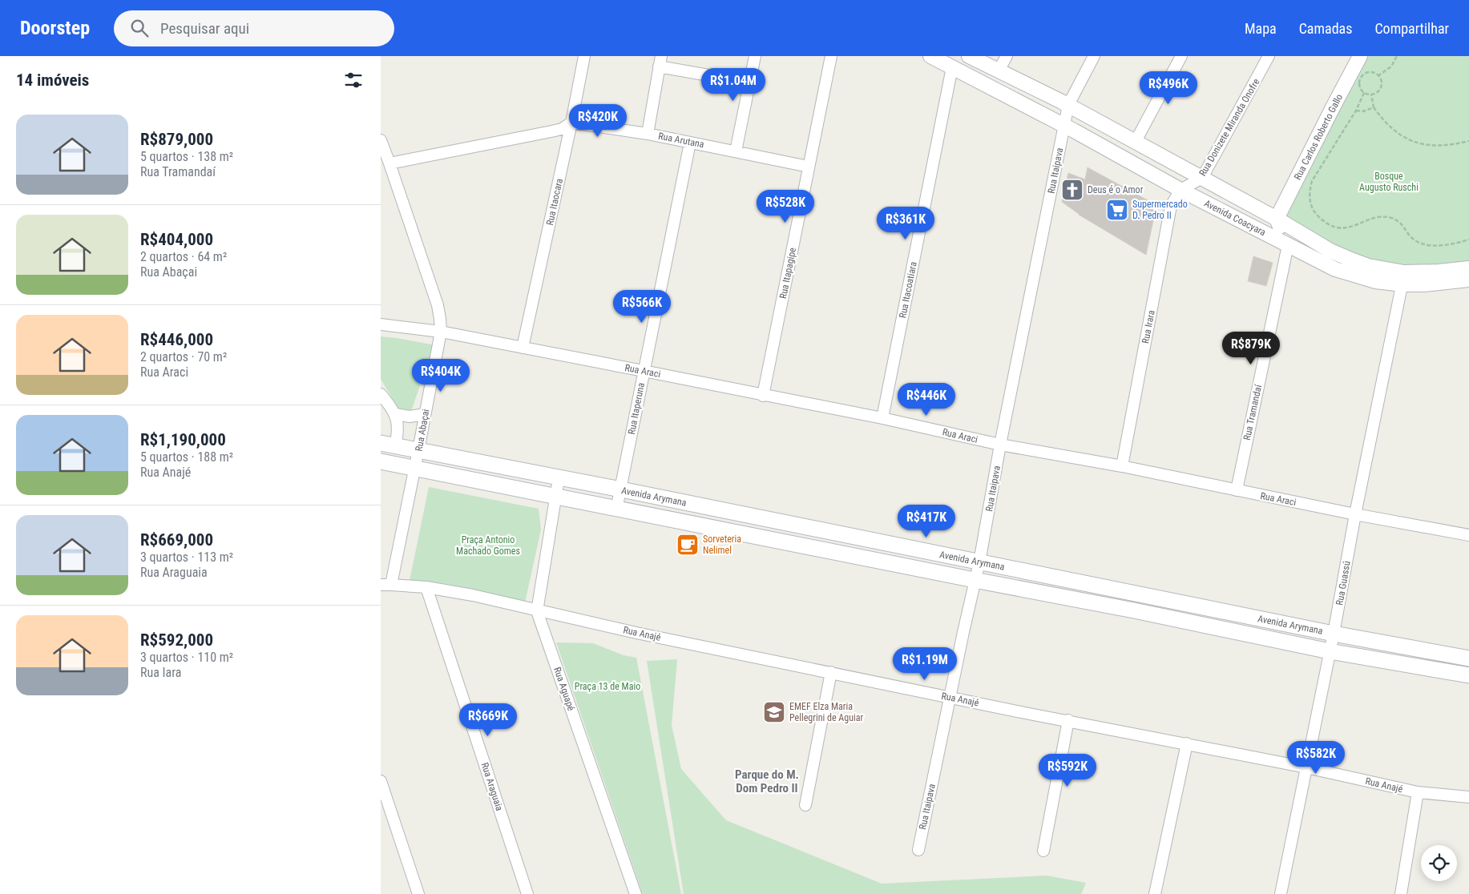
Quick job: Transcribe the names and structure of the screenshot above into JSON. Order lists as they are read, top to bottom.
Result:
{
  "streets": {
    "main road": ["Avenida Arymana"],
    "street": [
      "Rua Donizete Miranda Onofre",
      "Rua Carlos Roberto Gallo",
      "Rua Arutana",
      "Rua Itaipava",
      "Rua Itaocara",
      "Avenida Coacyara",
      "Rua Itapagipe",
      "Rua Itacoatiara",
      "Rua Irara",
      "Rua Araci",
      "Rua Itaperuna",
      "Rua Tramandaí",
      "Rua Abaçai",
      "Rua Guassú",
      "Rua Anajé",
      "Rua Aguapé",
      "Rua Araguaia"
    ]
  },
  "crossings": [
    ["Rua Donizete Miranda Onofre", "Avenida Coacyara"],
    ["Rua Donizete Miranda Onofre", "Rua Irara"],
    ["Rua Carlos Roberto Gallo", "Avenida Coacyara"],
    ["Rua Arutana", "Rua Itaocara"],
    ["Rua Arutana", "Rua Itapagipe"],
    ["Rua Arutana", "Rua Itaperuna"],
    ["Rua Itaipava", "Avenida Coacyara"],
    ["Rua Itaipava", "Rua Araci"],
    ["Rua Itaipava", "Avenida Arymana"],
    ["Rua Itaipava", "Rua Anajé"],
    ["Rua Itaocara", "Rua Araci"],
    ["Avenida Coacyara", "Rua Itacoatiara"],
    ["Avenida Coacyara", "Rua Irara"],
    ["Avenida Coacyara", "Rua Tramandaí"],
    ["Avenida Coacyara", "Rua Guassú"],
    ["Rua Itapagipe", "Rua Araci"],
    ["Rua Itacoatiara", "Rua Araci"],
    ["Rua Irara", "Rua Araci"],
    ["Rua Araci", "Rua Itaperuna"],
    ["Rua Araci", "Rua Tramandaí"],
    ["Rua Araci", "Rua Abaçai"],
    ["Rua Araci", "Rua Guassú"],
    ["Rua Itaperuna", "Avenida Arymana"],
    ["Rua Abaçai", "Avenida Arymana"],
    ["Rua Abaçai", "Rua Anajé"],
    ["Avenida Arymana", "Rua Guassú"],
    ["Avenida Arymana", "Rua Aguapé"],
    ["Rua Guassú", "Rua Anajé"],
    ["Rua Anajé", "Rua Aguapé"],
    ["Rua Anajé", "Rua Araguaia"]
  ],
  "districts": ["Parque do M. Dom Pedro II"],
  "parks": ["Bosque Augusto Ruschi", "Praça Antonio Machado Gomes", "Praça 13 de Maio"],
  "places": {
    "church": ["Deus é o Amor"],
    "supermarket": ["Supermercado D. Pedro II"],
    "cafe": ["Sorveteria Nelimel"],
    "school or university": ["EMEF Elza Maria Pellegrini de Aguiar"]
  },
  "page": {
    "header": "Doorstep",
    "search": "Pesquisar aqui",
    "nav": ["Mapa", "Camadas", "Compartilhar"],
    "heading": "14 imóveis",
    "price": [
      "R$1.04M",
      "R$496K",
      "R$420K",
      "R$528K",
      "R$361K",
      "R$566K",
      "R$879K",
      "R$404K",
      "R$446K",
      "R$417K",
      "R$1.19M",
      "R$669K",
      "R$582K",
      "R$592K"
    ],
    "list": [
      {
        "name": "R$879,000",
        "note": "5 quartos · 138 m² · Rua Tramandaí"
      },
      {
        "name": "R$404,000",
        "note": "2 quartos · 64 m² · Rua Abaçai"
      },
      {
        "name": "R$446,000",
        "note": "2 quartos · 70 m² · Rua Araci"
      },
      {
        "name": "R$1,190,000",
        "note": "5 quartos · 188 m² · Rua Anajé"
      },
      {
        "name": "R$669,000",
        "note": "3 quartos · 113 m² · Rua Araguaia"
      },
      {
        "name": "R$592,000",
        "note": "3 quartos · 110 m² · Rua Iara"
      }
    ]
  }
}
